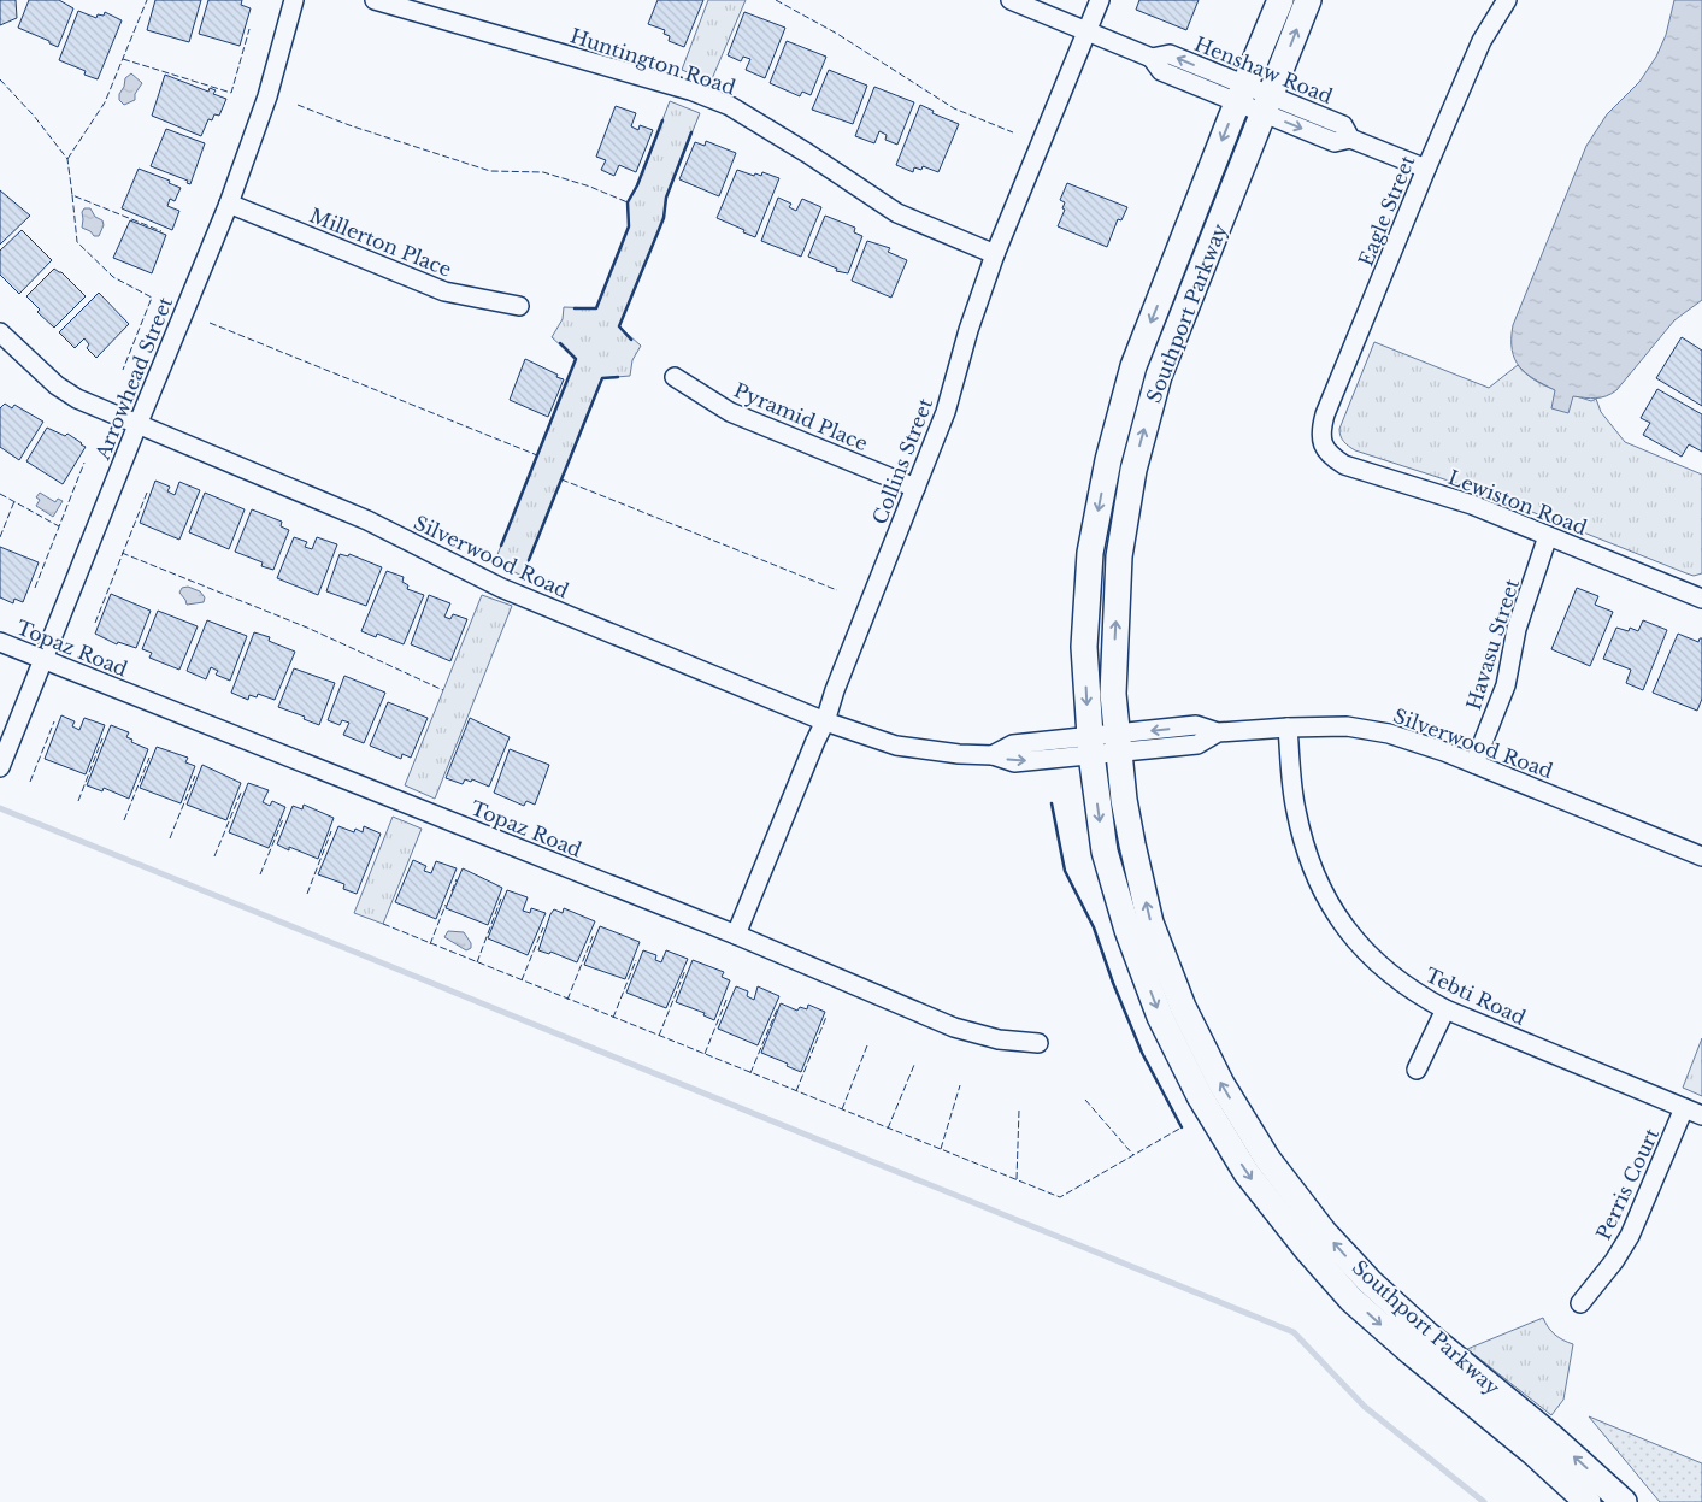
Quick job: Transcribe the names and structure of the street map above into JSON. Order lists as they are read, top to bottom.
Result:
{
  "streets": {
    "street": [
      "Huntington Road",
      "Henshaw Road",
      "Eagle Street",
      "Millerton Place",
      "Southport Parkway",
      "Arrowhead Street",
      "Pyramid Place",
      "Collins Street",
      "Lewiston Road",
      "Silverwood Road",
      "Havasu Street",
      "Topaz Road",
      "Tebti Road",
      "Perris Court"
    ]
  },
  "crossings": [
    ["Huntington Road", "Collins Street"],
    ["Henshaw Road", "Eagle Street"],
    ["Henshaw Road", "Southport Parkway"],
    ["Henshaw Road", "Collins Street"],
    ["Eagle Street", "Lewiston Road"],
    ["Millerton Place", "Arrowhead Street"],
    ["Southport Parkway", "Silverwood Road"],
    ["Arrowhead Street", "Silverwood Road"],
    ["Arrowhead Street", "Topaz Road"],
    ["Pyramid Place", "Collins Street"],
    ["Collins Street", "Silverwood Road"],
    ["Collins Street", "Topaz Road"],
    ["Lewiston Road", "Havasu Street"],
    ["Silverwood Road", "Havasu Street"],
    ["Silverwood Road", "Tebti Road"],
    ["Tebti Road", "Perris Court"]
  ]
}
